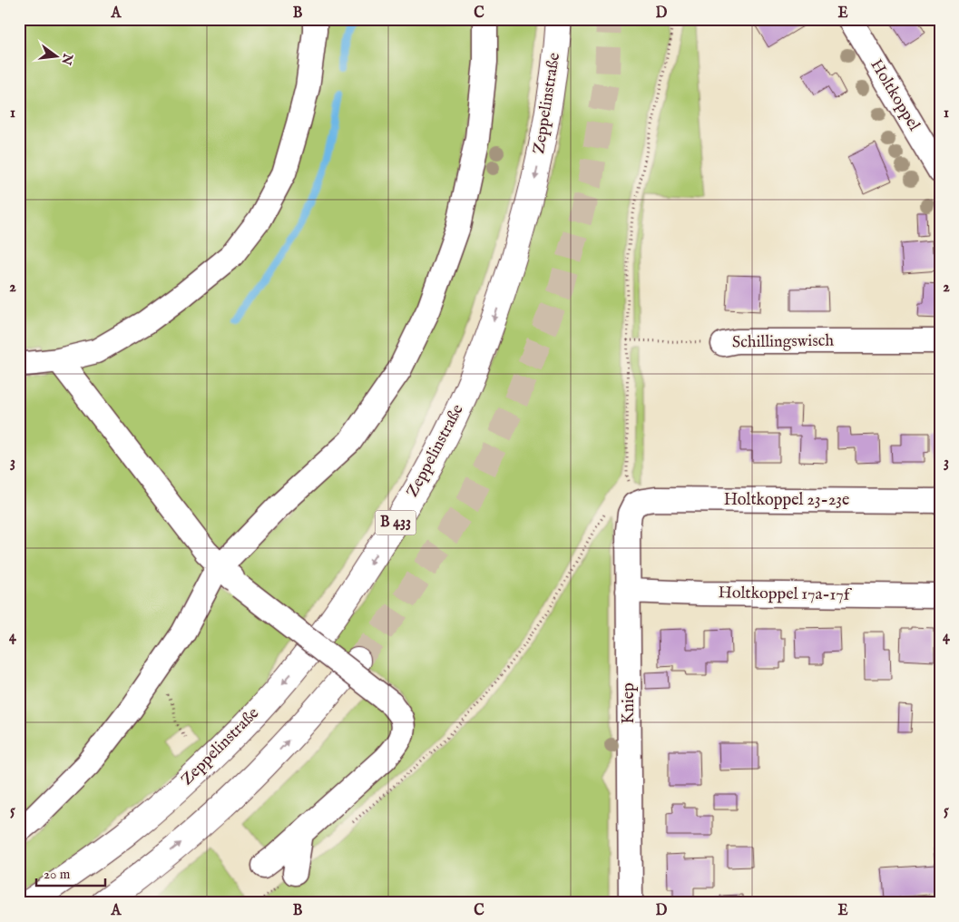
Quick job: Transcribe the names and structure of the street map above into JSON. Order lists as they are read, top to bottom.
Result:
{
  "streets": {
    "highway": ["Zeppelinstraße", "B 433"],
    "street": [
      "Holtkoppel",
      "Schillingswisch",
      "Holtkoppel 23-23e",
      "Holtkoppel 17a-17f",
      "Kniep"
    ]
  },
  "crossings": [
    ["Holtkoppel 23-23e", "Kniep"],
    ["Holtkoppel 17a-17f", "Kniep"]
  ],
  "scale_bar": "20 m",
  "north": "right",
  "grid": {
    "columns": [
      "A",
      "B",
      "C",
      "D",
      "E"
    ],
    "rows": [
      "1",
      "2",
      "3",
      "4",
      "5"
    ]
  }
}
